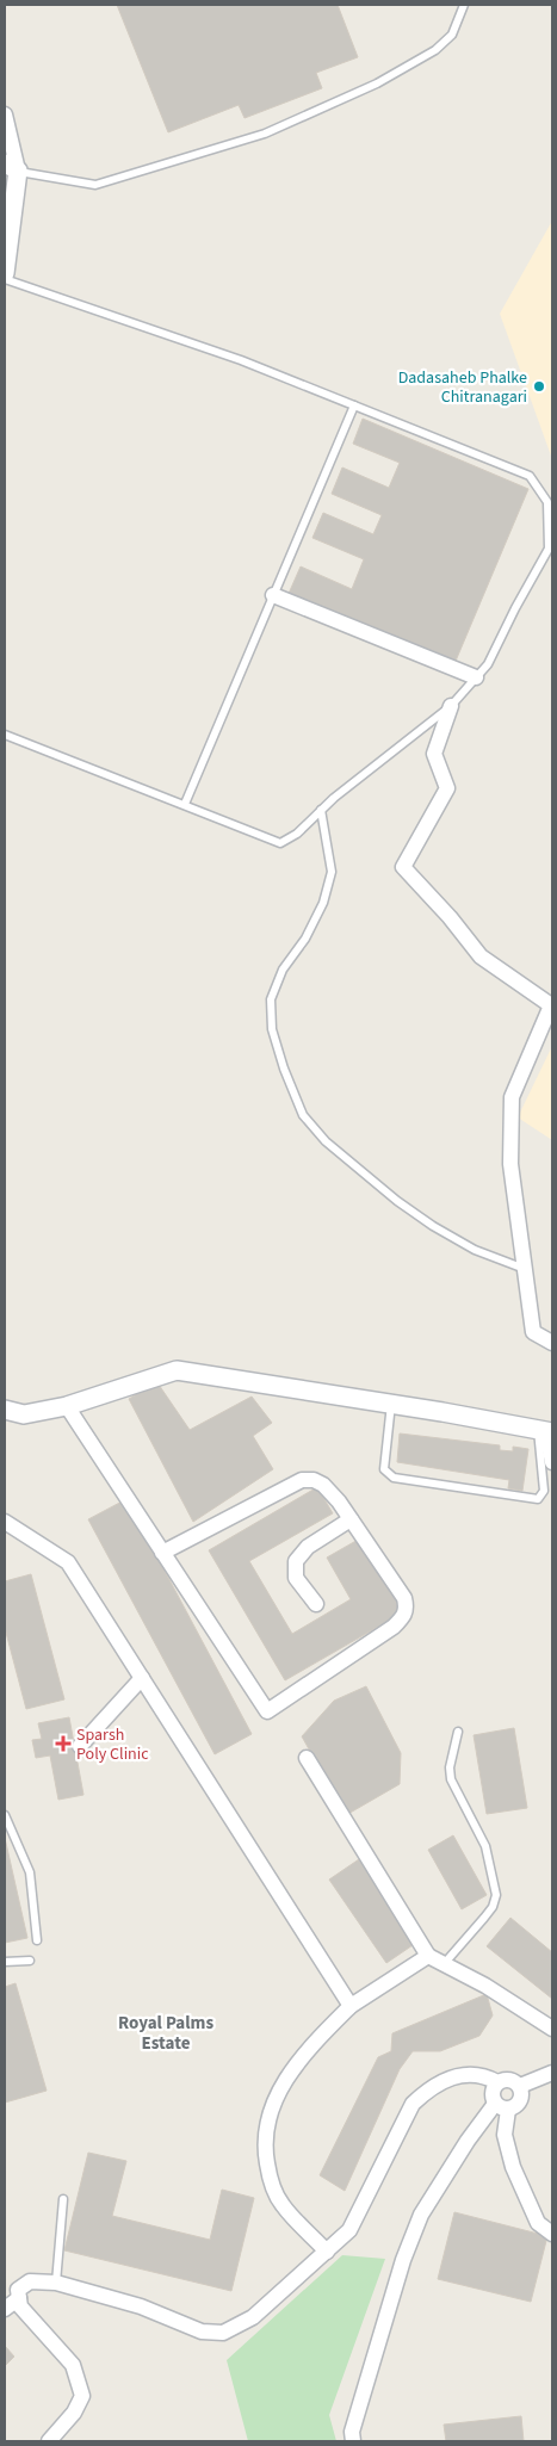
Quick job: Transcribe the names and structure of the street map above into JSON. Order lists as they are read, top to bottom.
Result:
{
  "districts": ["Royal Palms Estate"],
  "places": {
    "other": ["Dadasaheb Phalke Chitranagari"],
    "health": ["Sparsh Poly Clinic"]
  }
}
